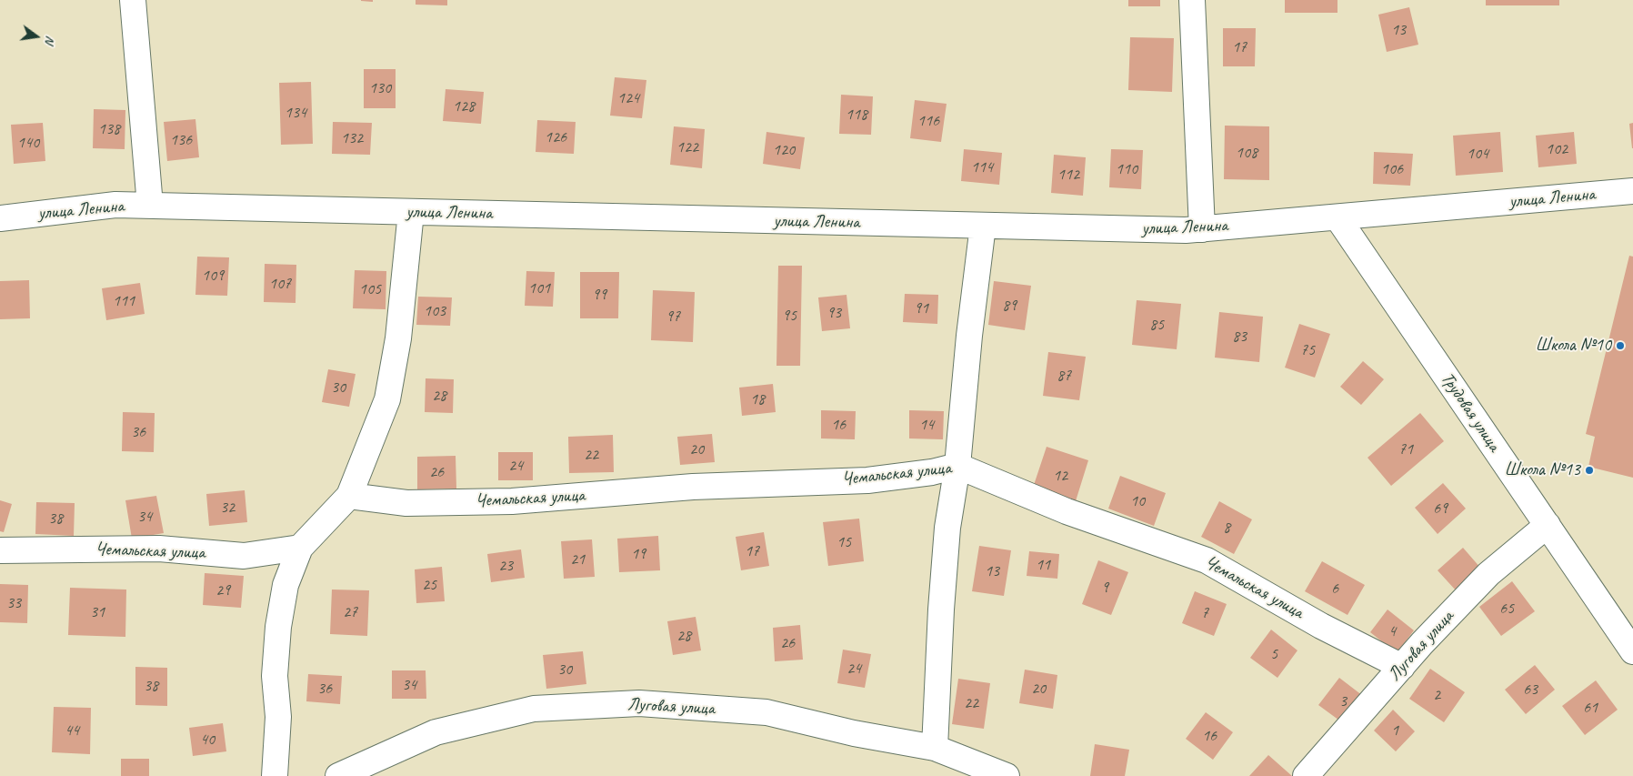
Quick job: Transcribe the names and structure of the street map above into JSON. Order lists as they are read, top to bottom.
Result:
{
  "streets": {
    "street": [
      "улица Ленина",
      "Трудовая улица",
      "Чемальская улица",
      "Луговая улица"
    ]
  },
  "crossings": [
    ["улица Ленина", "Трудовая улица"],
    ["Трудовая улица", "Луговая улица"],
    ["Чемальская улица", "Луговая улица"]
  ],
  "places": ["Школа №10", "Школа №13"],
  "house_numbers": [
    "13",
    "17",
    "130",
    "124",
    "128",
    "134",
    "118",
    "116",
    "138",
    "126",
    "132",
    "136",
    "140",
    "122",
    "102",
    "120",
    "108",
    "104",
    "114",
    "110",
    "106",
    "112",
    "109",
    "107",
    "101",
    "105",
    "99",
    "111",
    "89",
    "91",
    "103",
    "93",
    "95",
    "97",
    "85",
    "83",
    "75",
    "87",
    "30",
    "28",
    "18",
    "16",
    "14",
    "36",
    "20",
    "71",
    "22",
    "24",
    "26",
    "12",
    "10",
    "32",
    "69",
    "34",
    "38",
    "8",
    "15",
    "17",
    "19",
    "21",
    "11",
    "23",
    "13",
    "25",
    "9",
    "6",
    "29",
    "33",
    "65",
    "31",
    "27",
    "7",
    "4",
    "28",
    "26",
    "5",
    "24",
    "30",
    "34",
    "38",
    "36",
    "20",
    "63",
    "2",
    "3",
    "22",
    "61",
    "44",
    "1",
    "16",
    "40"
  ],
  "north": "right"
}
